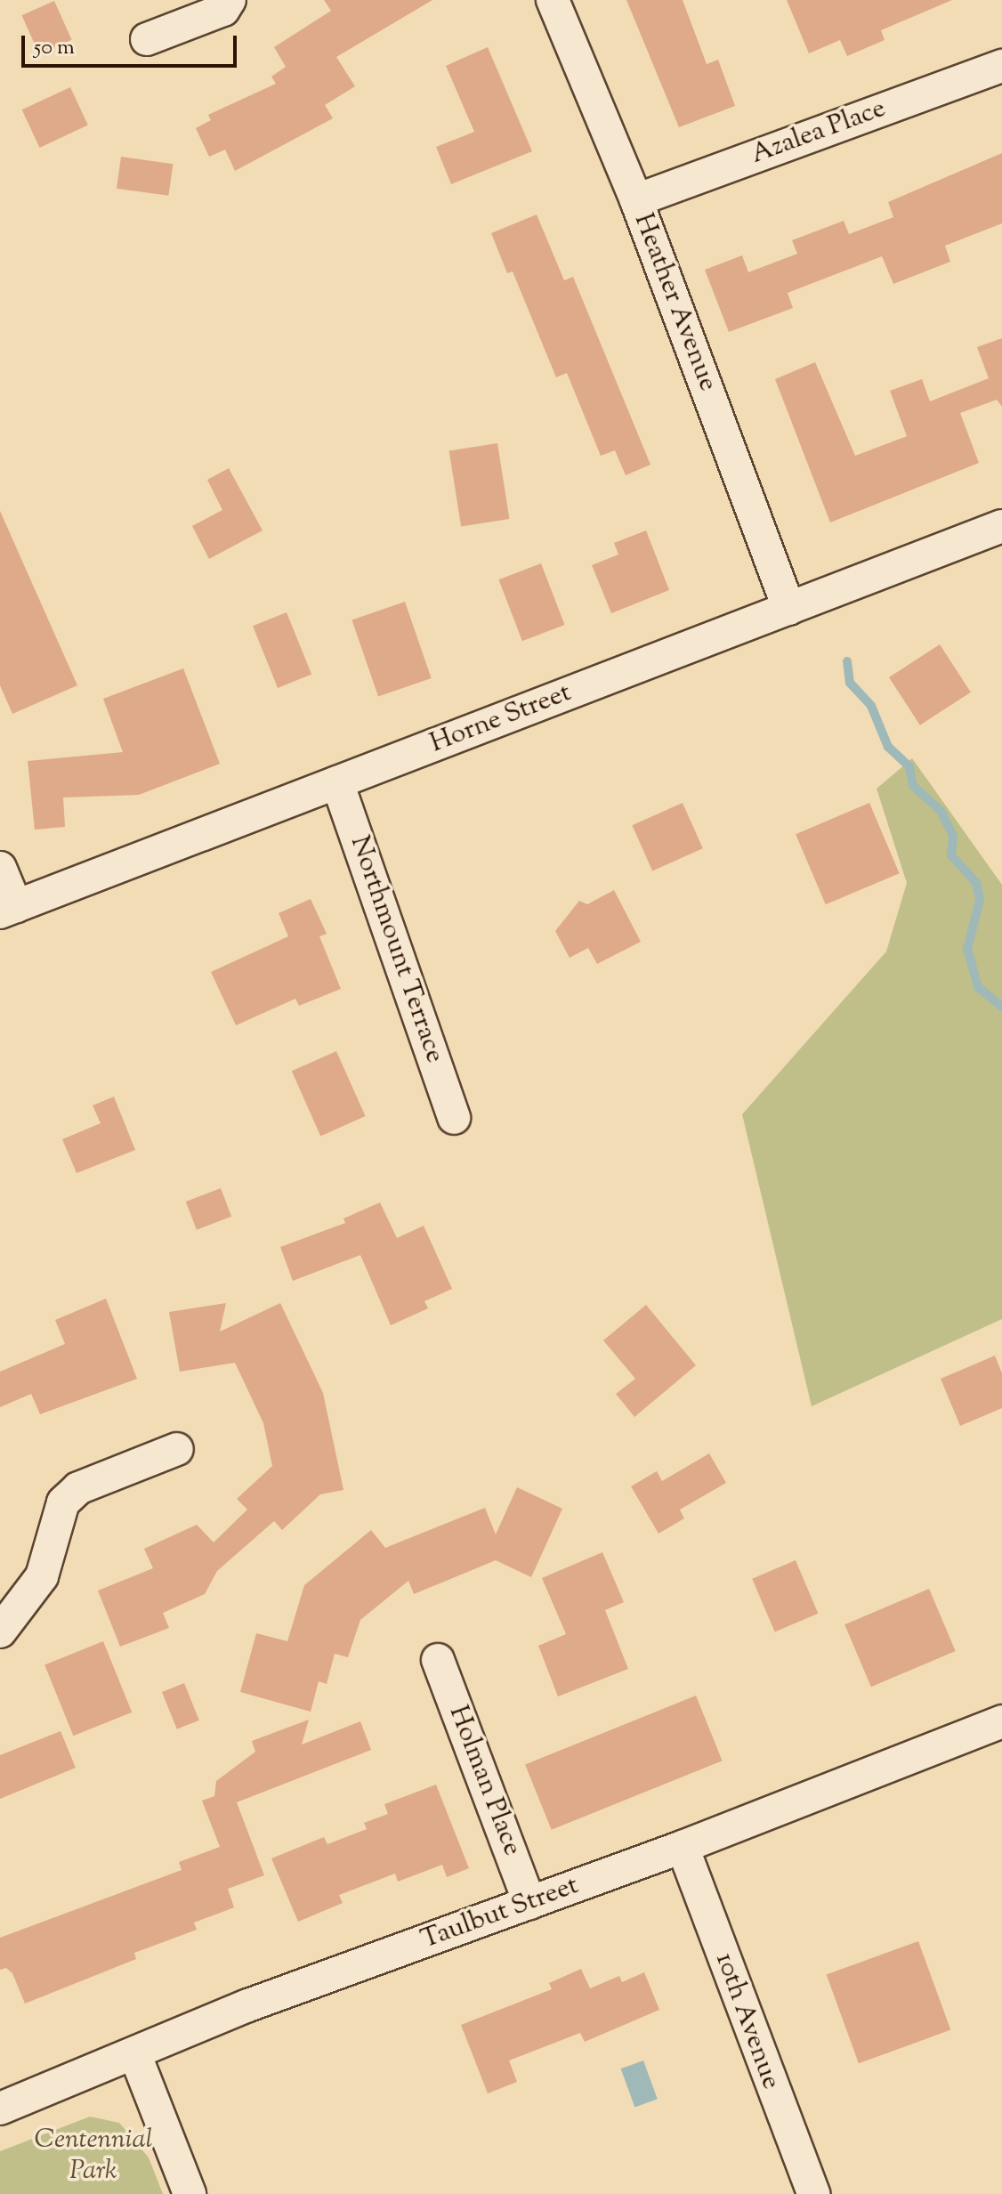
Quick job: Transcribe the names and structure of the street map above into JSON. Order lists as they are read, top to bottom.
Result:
{
  "streets": {
    "street": [
      "Azalea Place",
      "Heather Avenue",
      "Horne Street",
      "Northmount Terrace",
      "Holman Place",
      "Taulbut Street",
      "10th Avenue"
    ]
  },
  "crossings": [
    ["Azalea Place", "Heather Avenue"],
    ["Heather Avenue", "Horne Street"],
    ["Horne Street", "Northmount Terrace"],
    ["Holman Place", "Taulbut Street"],
    ["Taulbut Street", "10th Avenue"]
  ],
  "parks": ["Centennial Park"],
  "scale_bar": "50 m"
}
